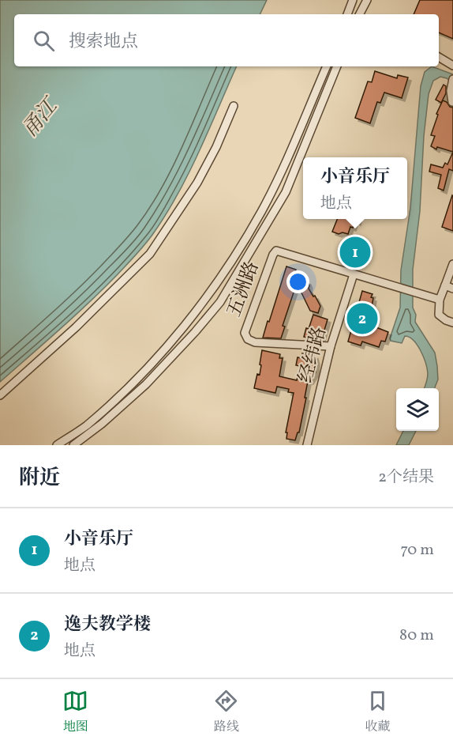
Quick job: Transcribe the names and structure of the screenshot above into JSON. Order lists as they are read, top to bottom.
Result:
{
  "streets": {
    "street": ["五洲路", "经纬路"]
  },
  "crossings": [
    ["五洲路", "经纬路"]
  ],
  "water": ["甬江"],
  "page": {
    "search": "搜索地点",
    "popup": ["小音乐厅", "地点"],
    "pins": ["1", "2"],
    "heading": ["附近", "2个结果"],
    "list": [
      {
        "mark": "1",
        "name": "小音乐厅",
        "note": "地点",
        "value": "70 m"
      },
      {
        "mark": "2",
        "name": "逸夫教学楼",
        "note": "地点",
        "value": "80 m"
      }
    ],
    "nav": ["地图", "路线", "收藏"]
  }
}
